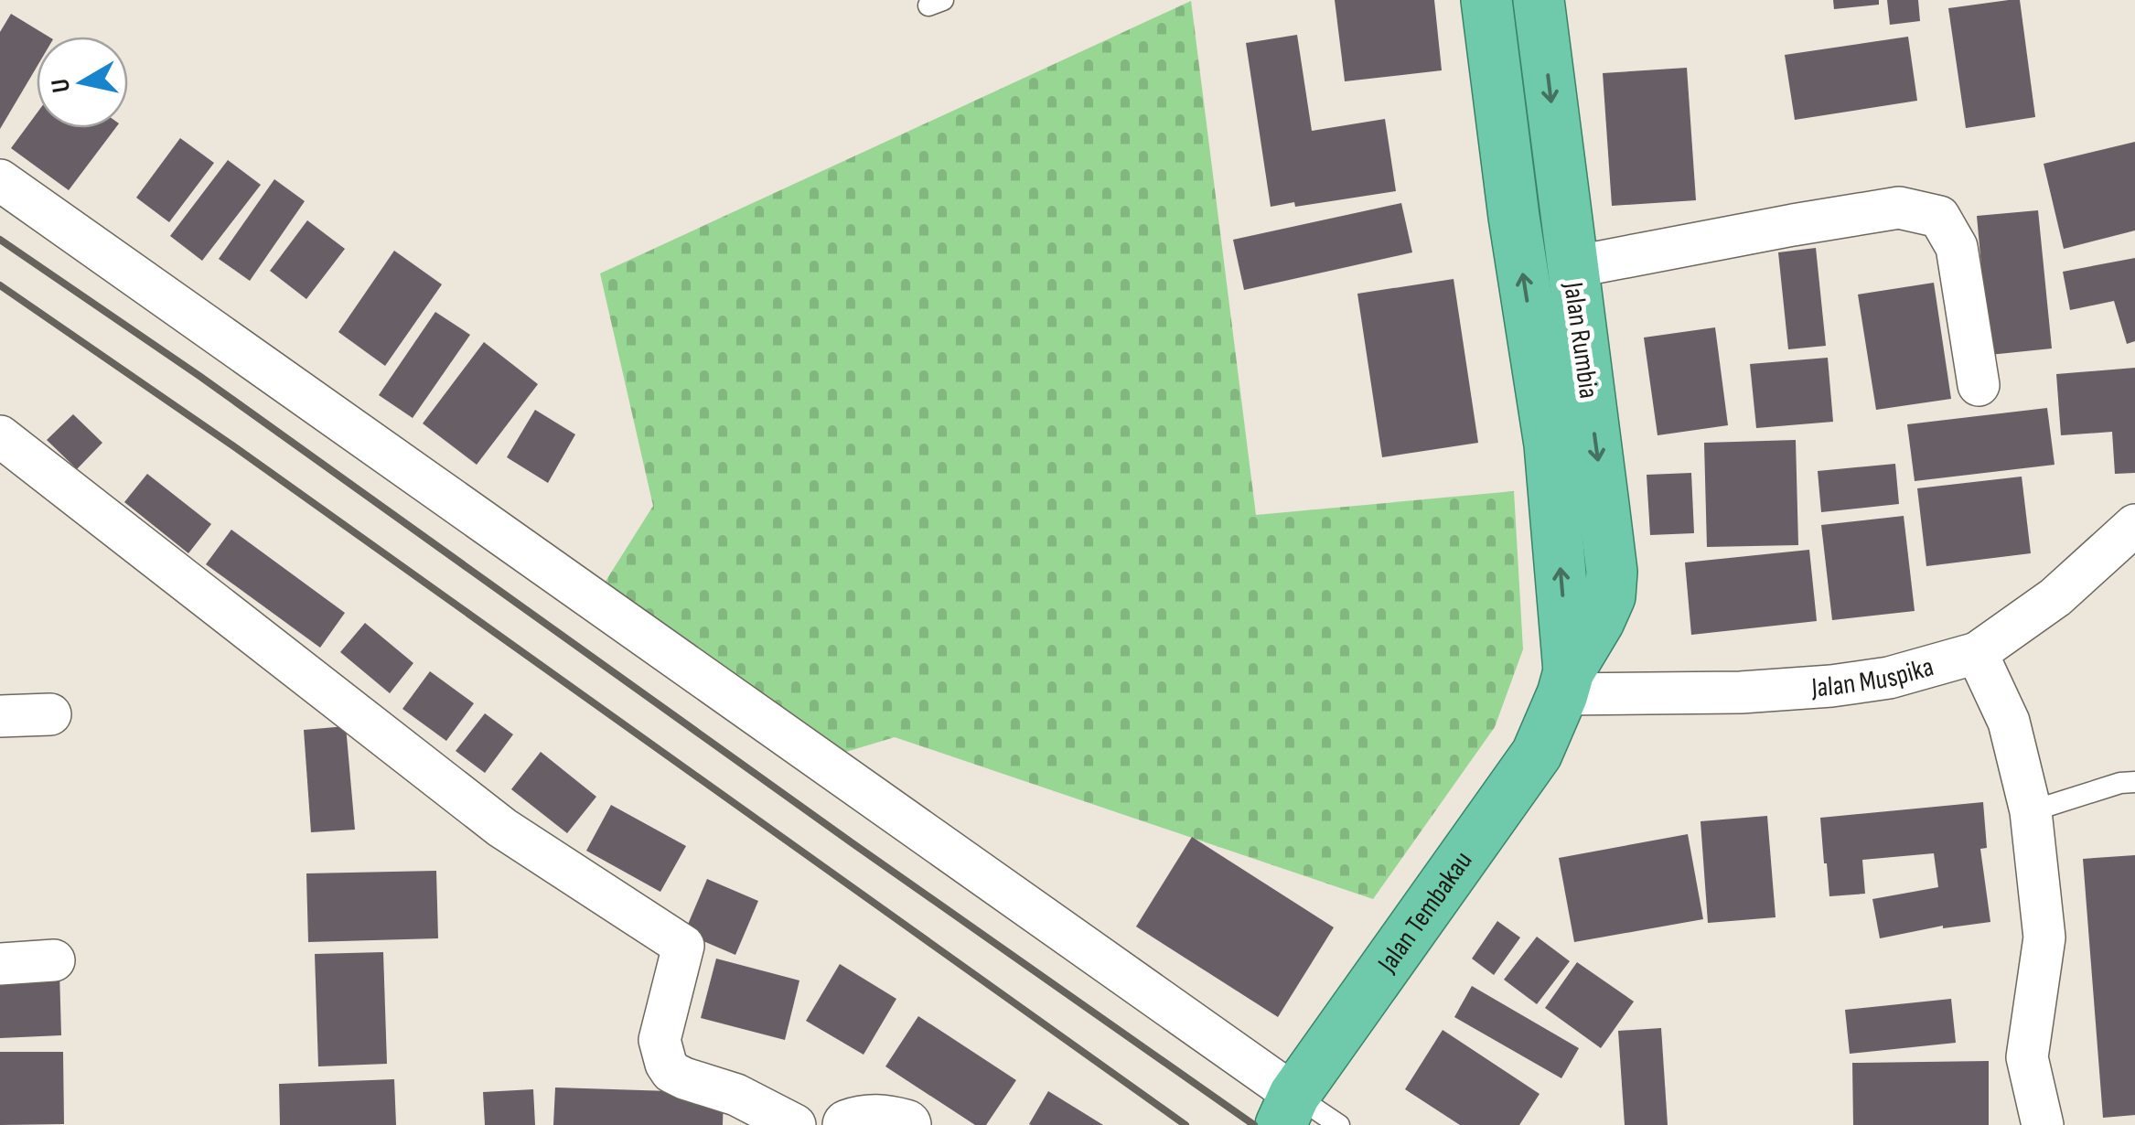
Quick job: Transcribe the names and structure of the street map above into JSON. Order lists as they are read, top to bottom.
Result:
{
  "streets": {
    "highway": ["Jalan Rumbia", "Jalan Tembakau"],
    "street": ["Jalan Muspika"]
  },
  "crossings": [
    ["Jalan Rumbia", "Jalan Muspika"],
    ["Jalan Rumbia", "Jalan Tembakau"],
    ["Jalan Muspika", "Jalan Tembakau"]
  ],
  "north": "left"
}
